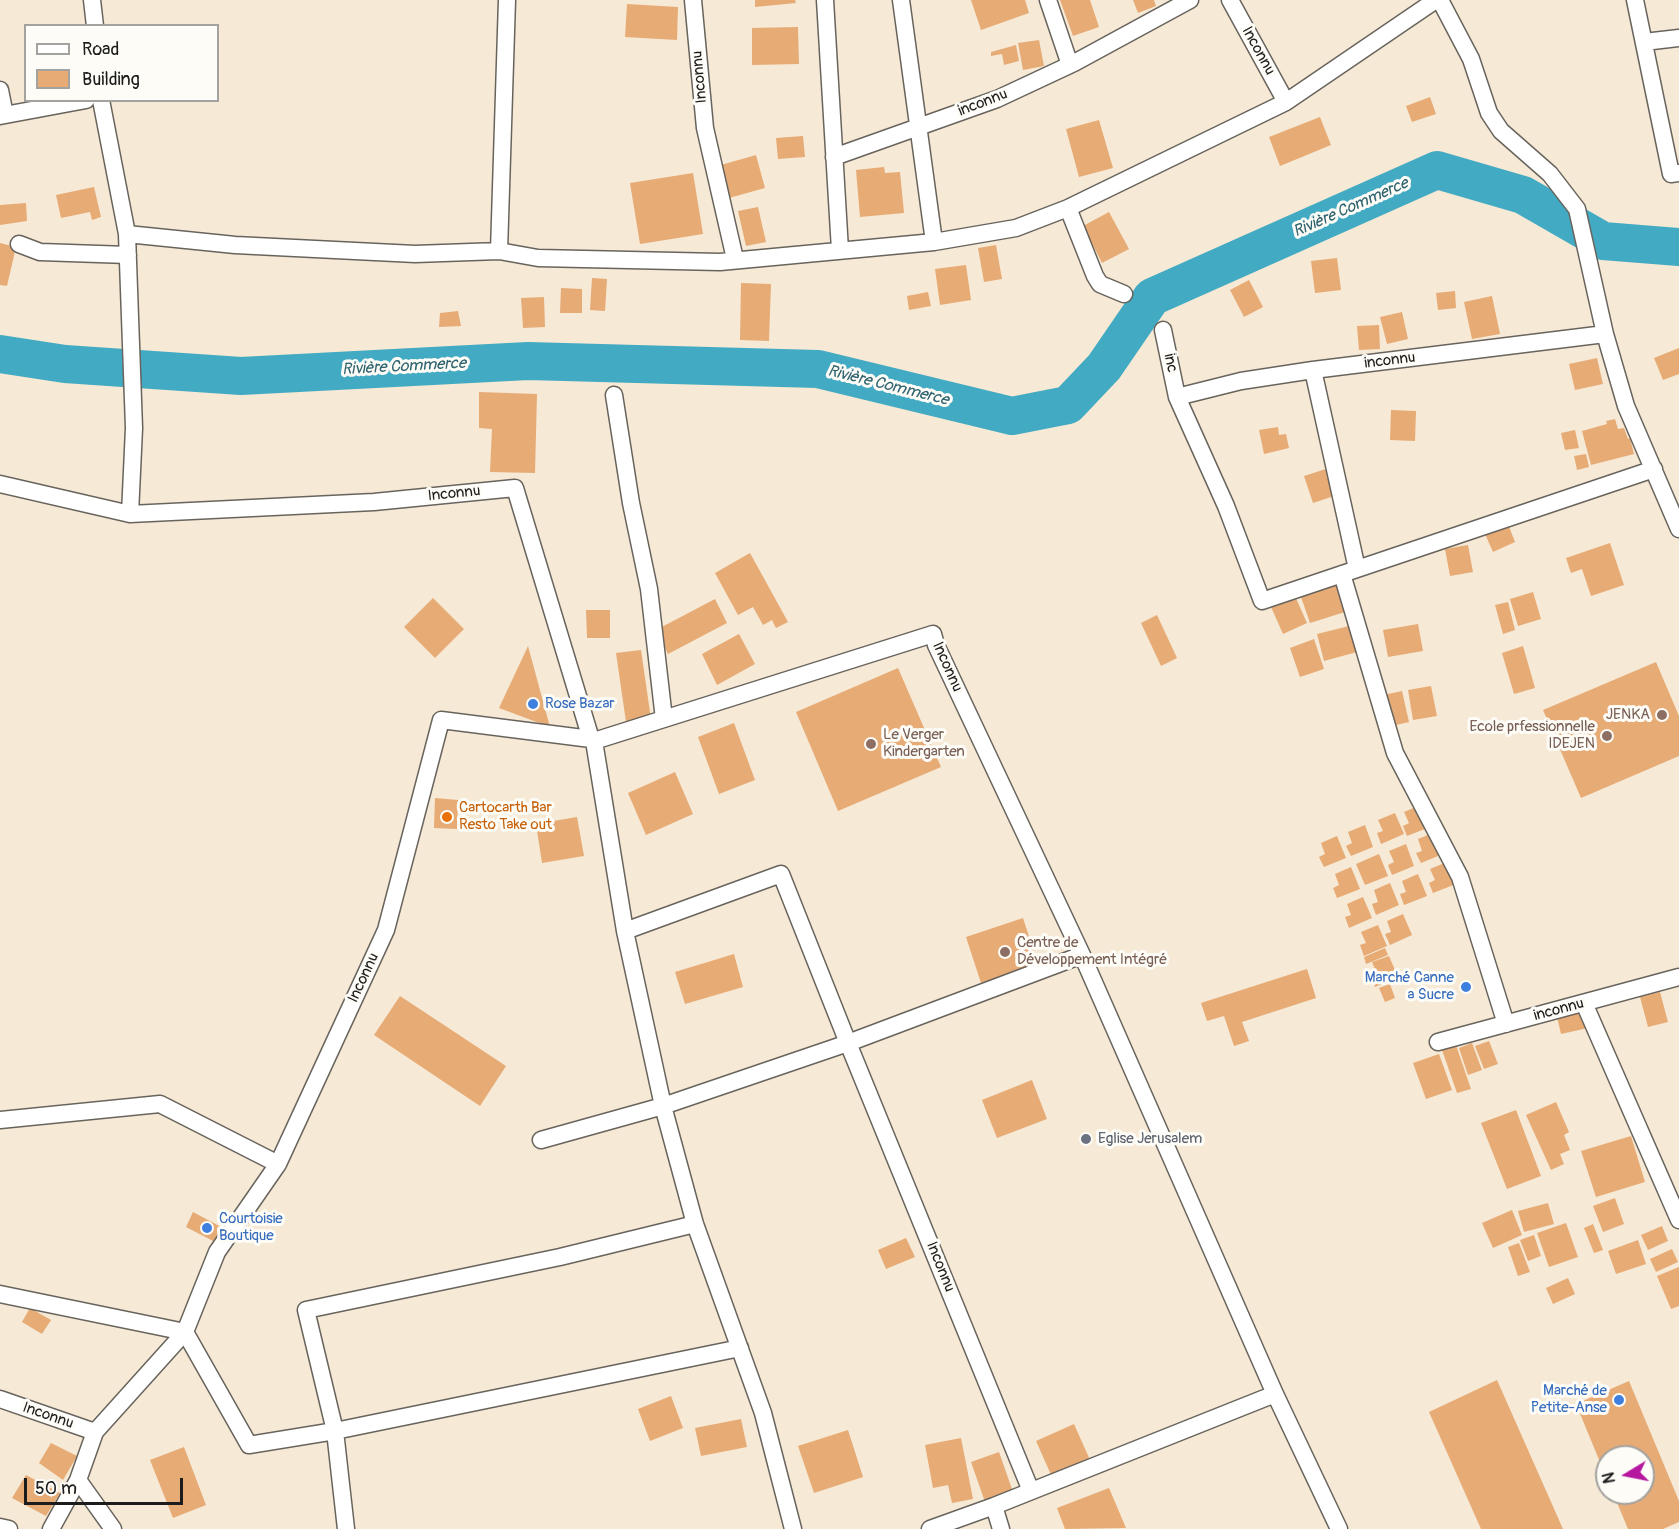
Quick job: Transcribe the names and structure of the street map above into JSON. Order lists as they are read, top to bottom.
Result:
{
  "streets": {
    "street": ["Inconnu", "inconnu", "inc"]
  },
  "crossings": [
    ["inconnu", "inc"]
  ],
  "water": ["Rivière Commerce"],
  "places": [
    "Rose Bazar",
    "JENKA",
    "Ecole prfessionnelle IDEJEN",
    "Le Verger Kindergarten",
    "Cartocarth Bar Resto Take out",
    "Centre de Développement Intégré",
    "Marché Canne a Sucre",
    "Eglise Jerusalem",
    "Courtoisie Boutique",
    "Marché de Petite-Anse"
  ],
  "legend": ["Road", "Building"],
  "scale_bar": "50 m",
  "north": "left"
}
